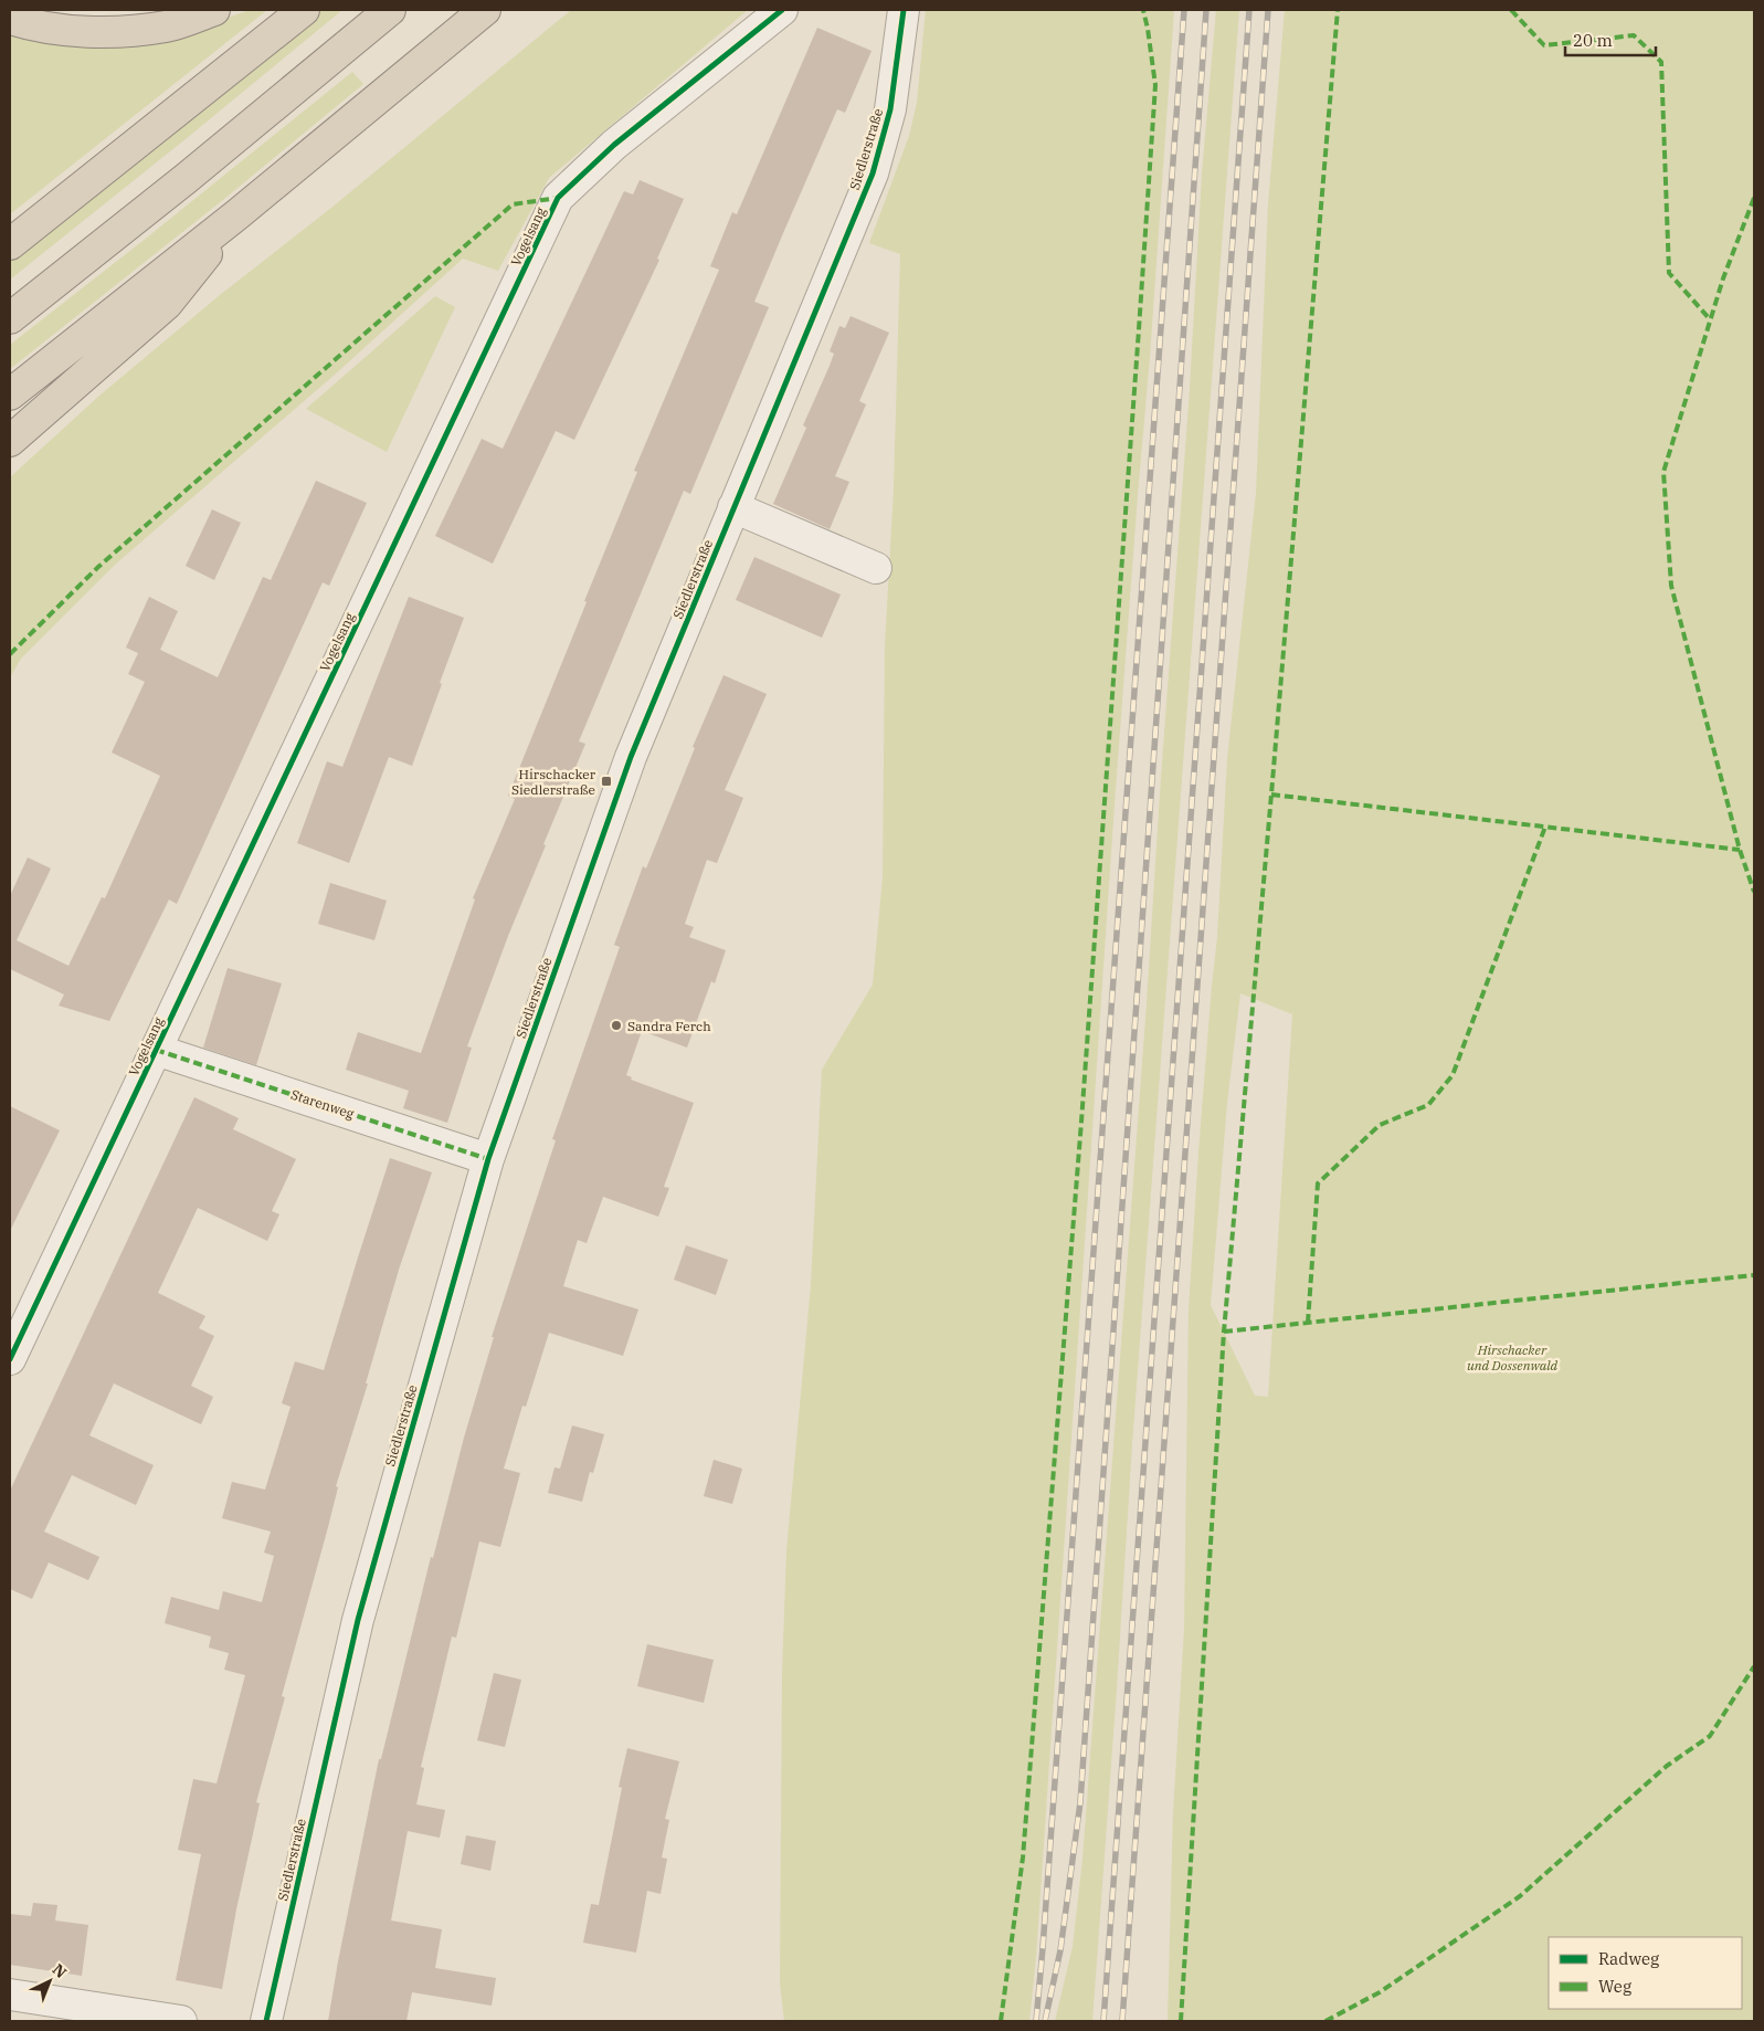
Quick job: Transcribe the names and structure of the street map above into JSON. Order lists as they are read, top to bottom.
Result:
{
  "streets": {
    "street": ["Siedlerstraße", "Vogelsang", "Starenweg"]
  },
  "crossings": [
    ["Siedlerstraße", "Starenweg"],
    ["Vogelsang", "Starenweg"]
  ],
  "parks": ["Hirschacker und Dossenwald"],
  "places": {
    "transit": ["Hirschacker Siedlerstraße"],
    "other": ["Sandra Ferch"]
  },
  "legend": ["Radweg", "Weg"],
  "scale_bar": "20 m",
  "north": "top right"
}
